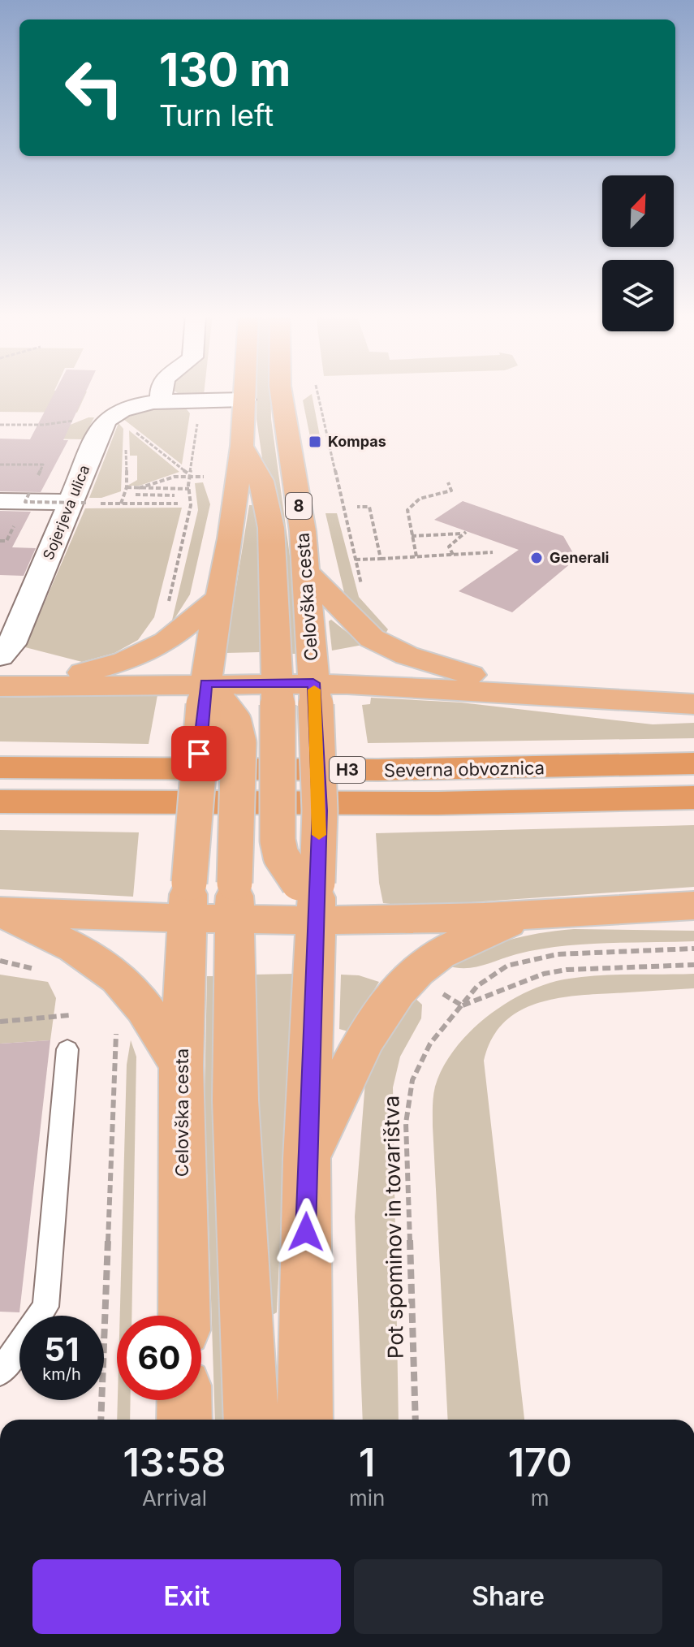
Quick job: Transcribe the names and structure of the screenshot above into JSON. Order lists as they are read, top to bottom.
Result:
{
  "streets": {
    "highway": ["Severna obvoznica", "H3"],
    "main road": ["8", "Celovška cesta"],
    "street": ["Sojerjeva ulica"],
    "path": ["Pot spominov in tovarištva"]
  },
  "places": {
    "transit": ["Kompas"],
    "other": ["Generali"]
  },
  "north": "top right",
  "page": {
    "turn": ["130 m", "Turn left"],
    "speed": "51 km/h",
    "limit": "60",
    "eta": [
      "13:58",
      "Arrival",
      "1",
      "min",
      "170",
      "m"
    ],
    "buttons": ["Exit", "Share"]
  }
}
